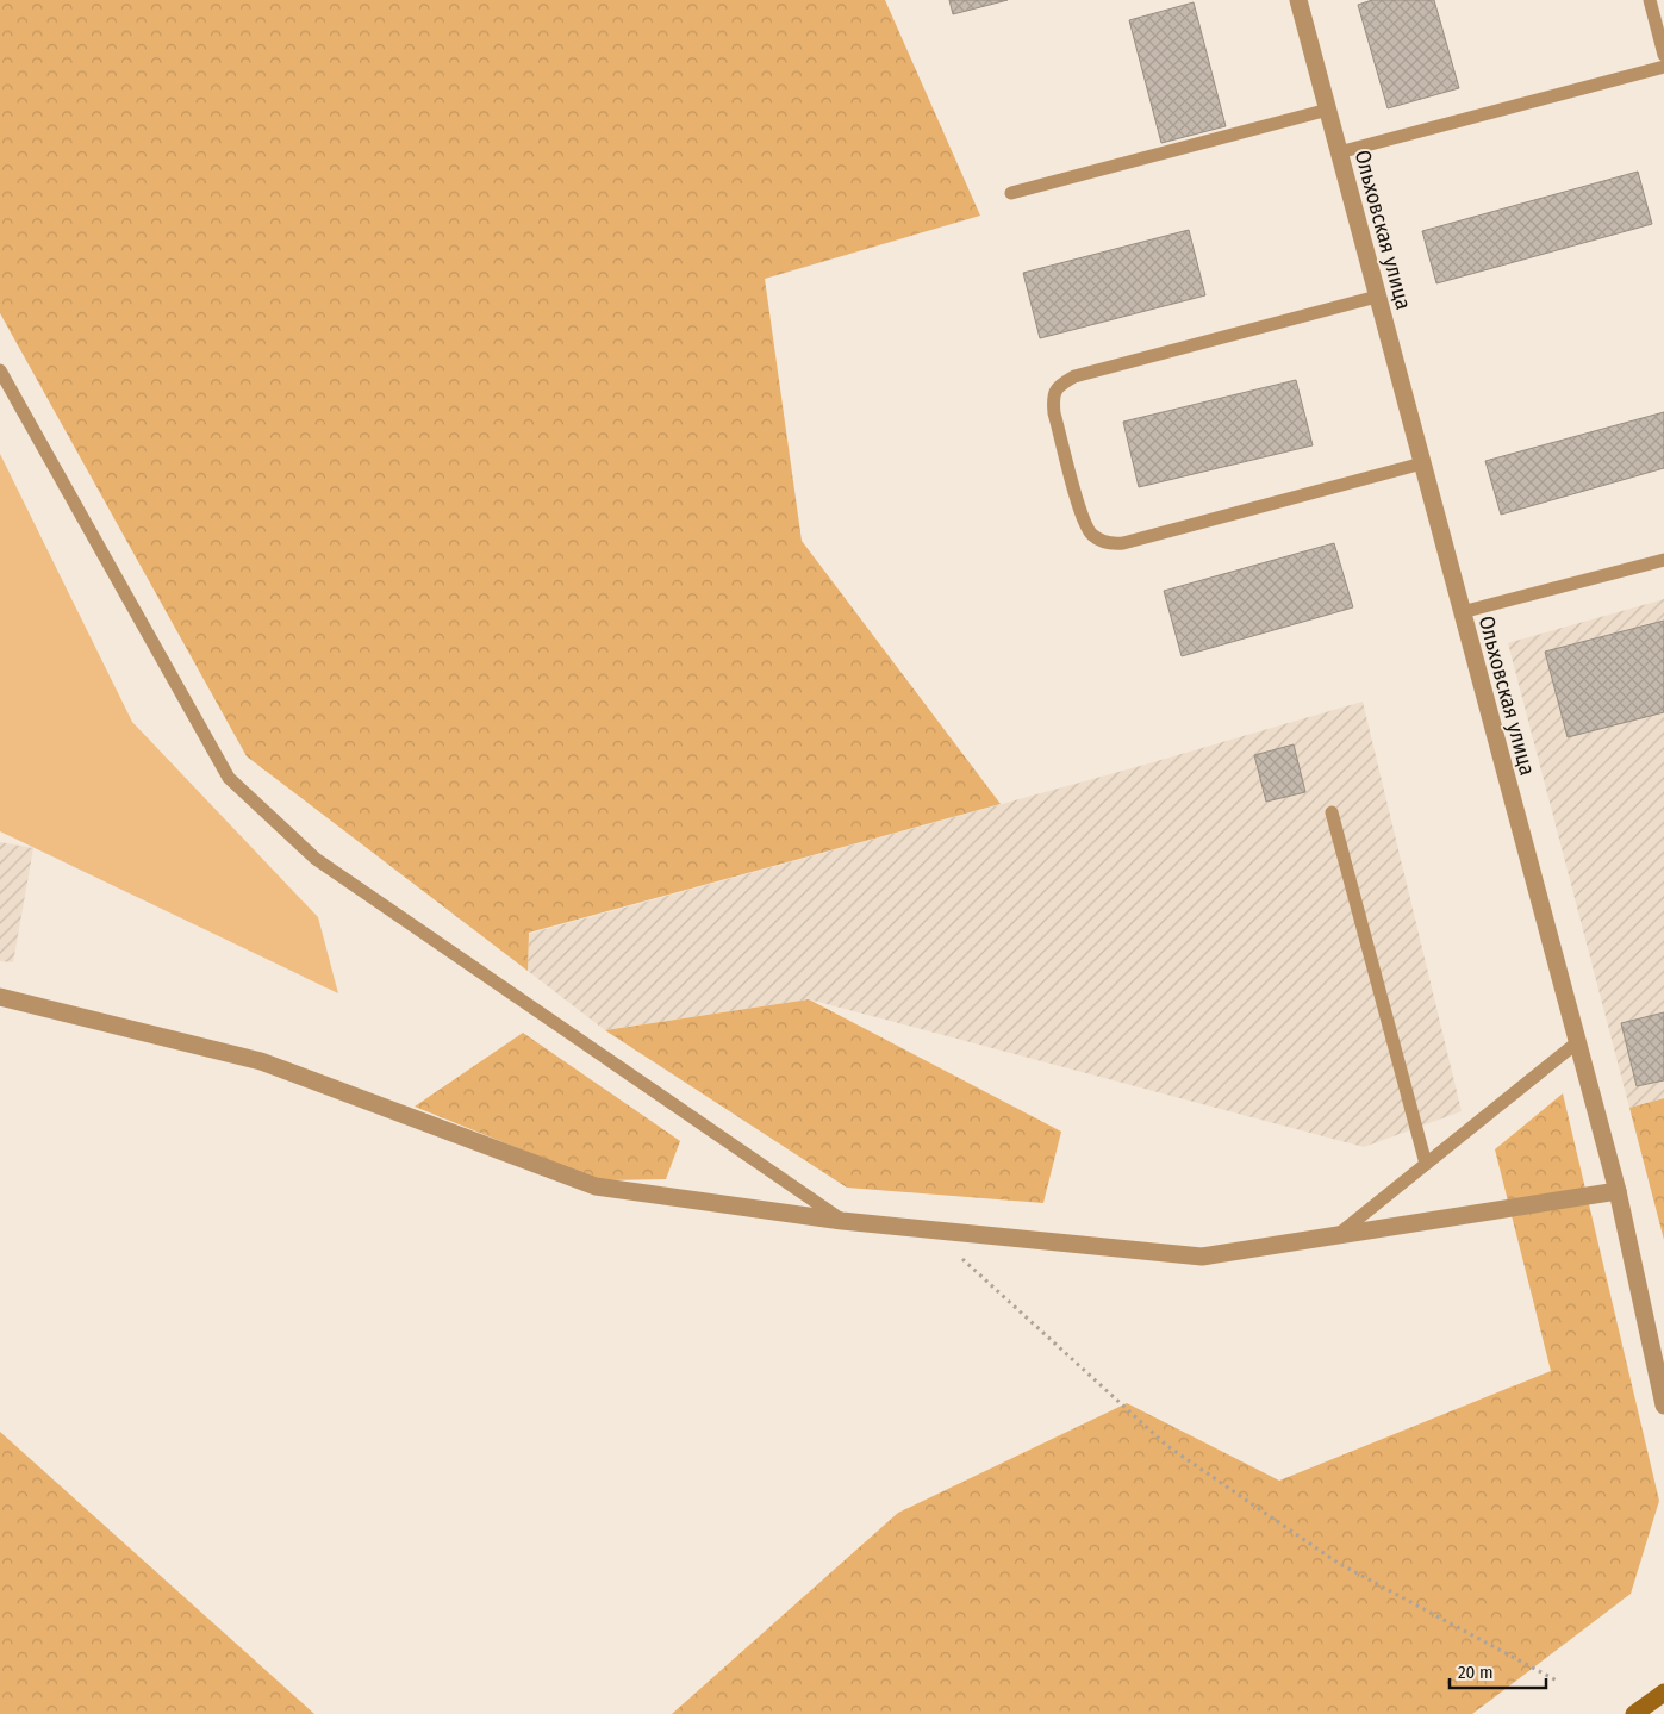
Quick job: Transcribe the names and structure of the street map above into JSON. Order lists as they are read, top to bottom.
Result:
{
  "streets": {
    "street": ["Ольховская улица"]
  },
  "scale_bar": "20 m"
}
